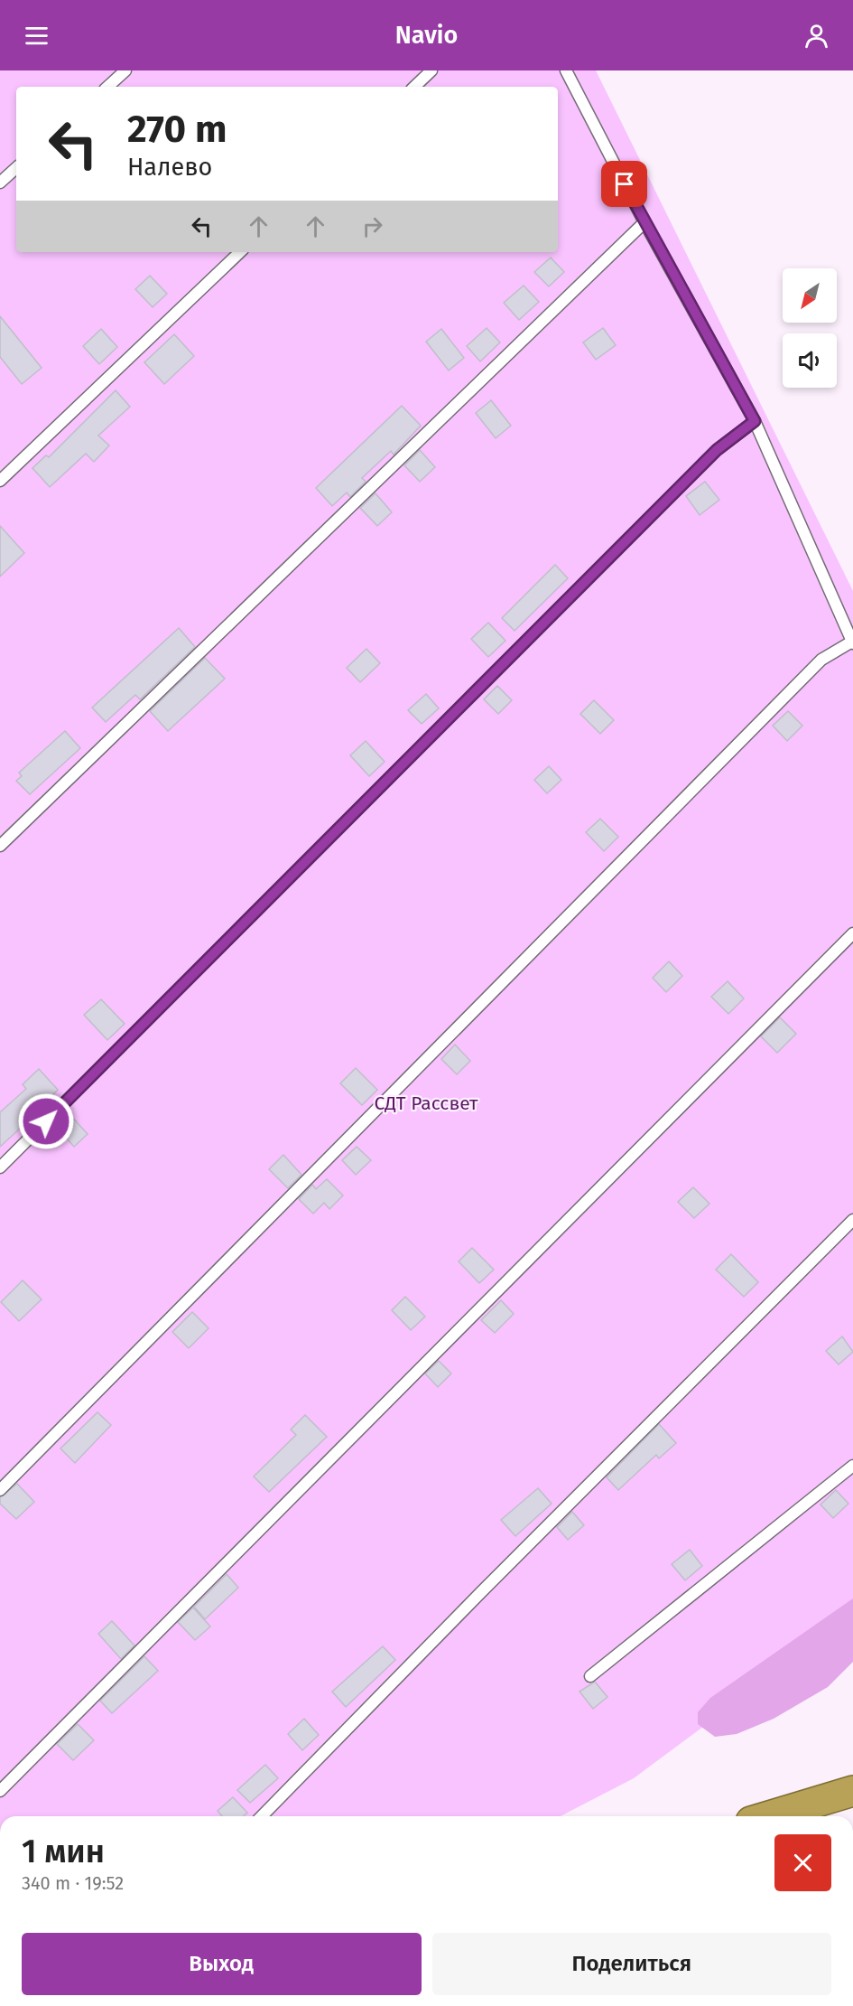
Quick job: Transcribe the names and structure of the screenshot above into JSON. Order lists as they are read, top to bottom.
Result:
{
  "parks": ["СДТ Рассвет"],
  "north": "bottom left",
  "page": {
    "header": "Navio",
    "turn": ["270 m", "Налево"],
    "heading": ["1 мин", "340 m · 19:52"],
    "buttons": ["Выход", "Поделиться"]
  }
}
